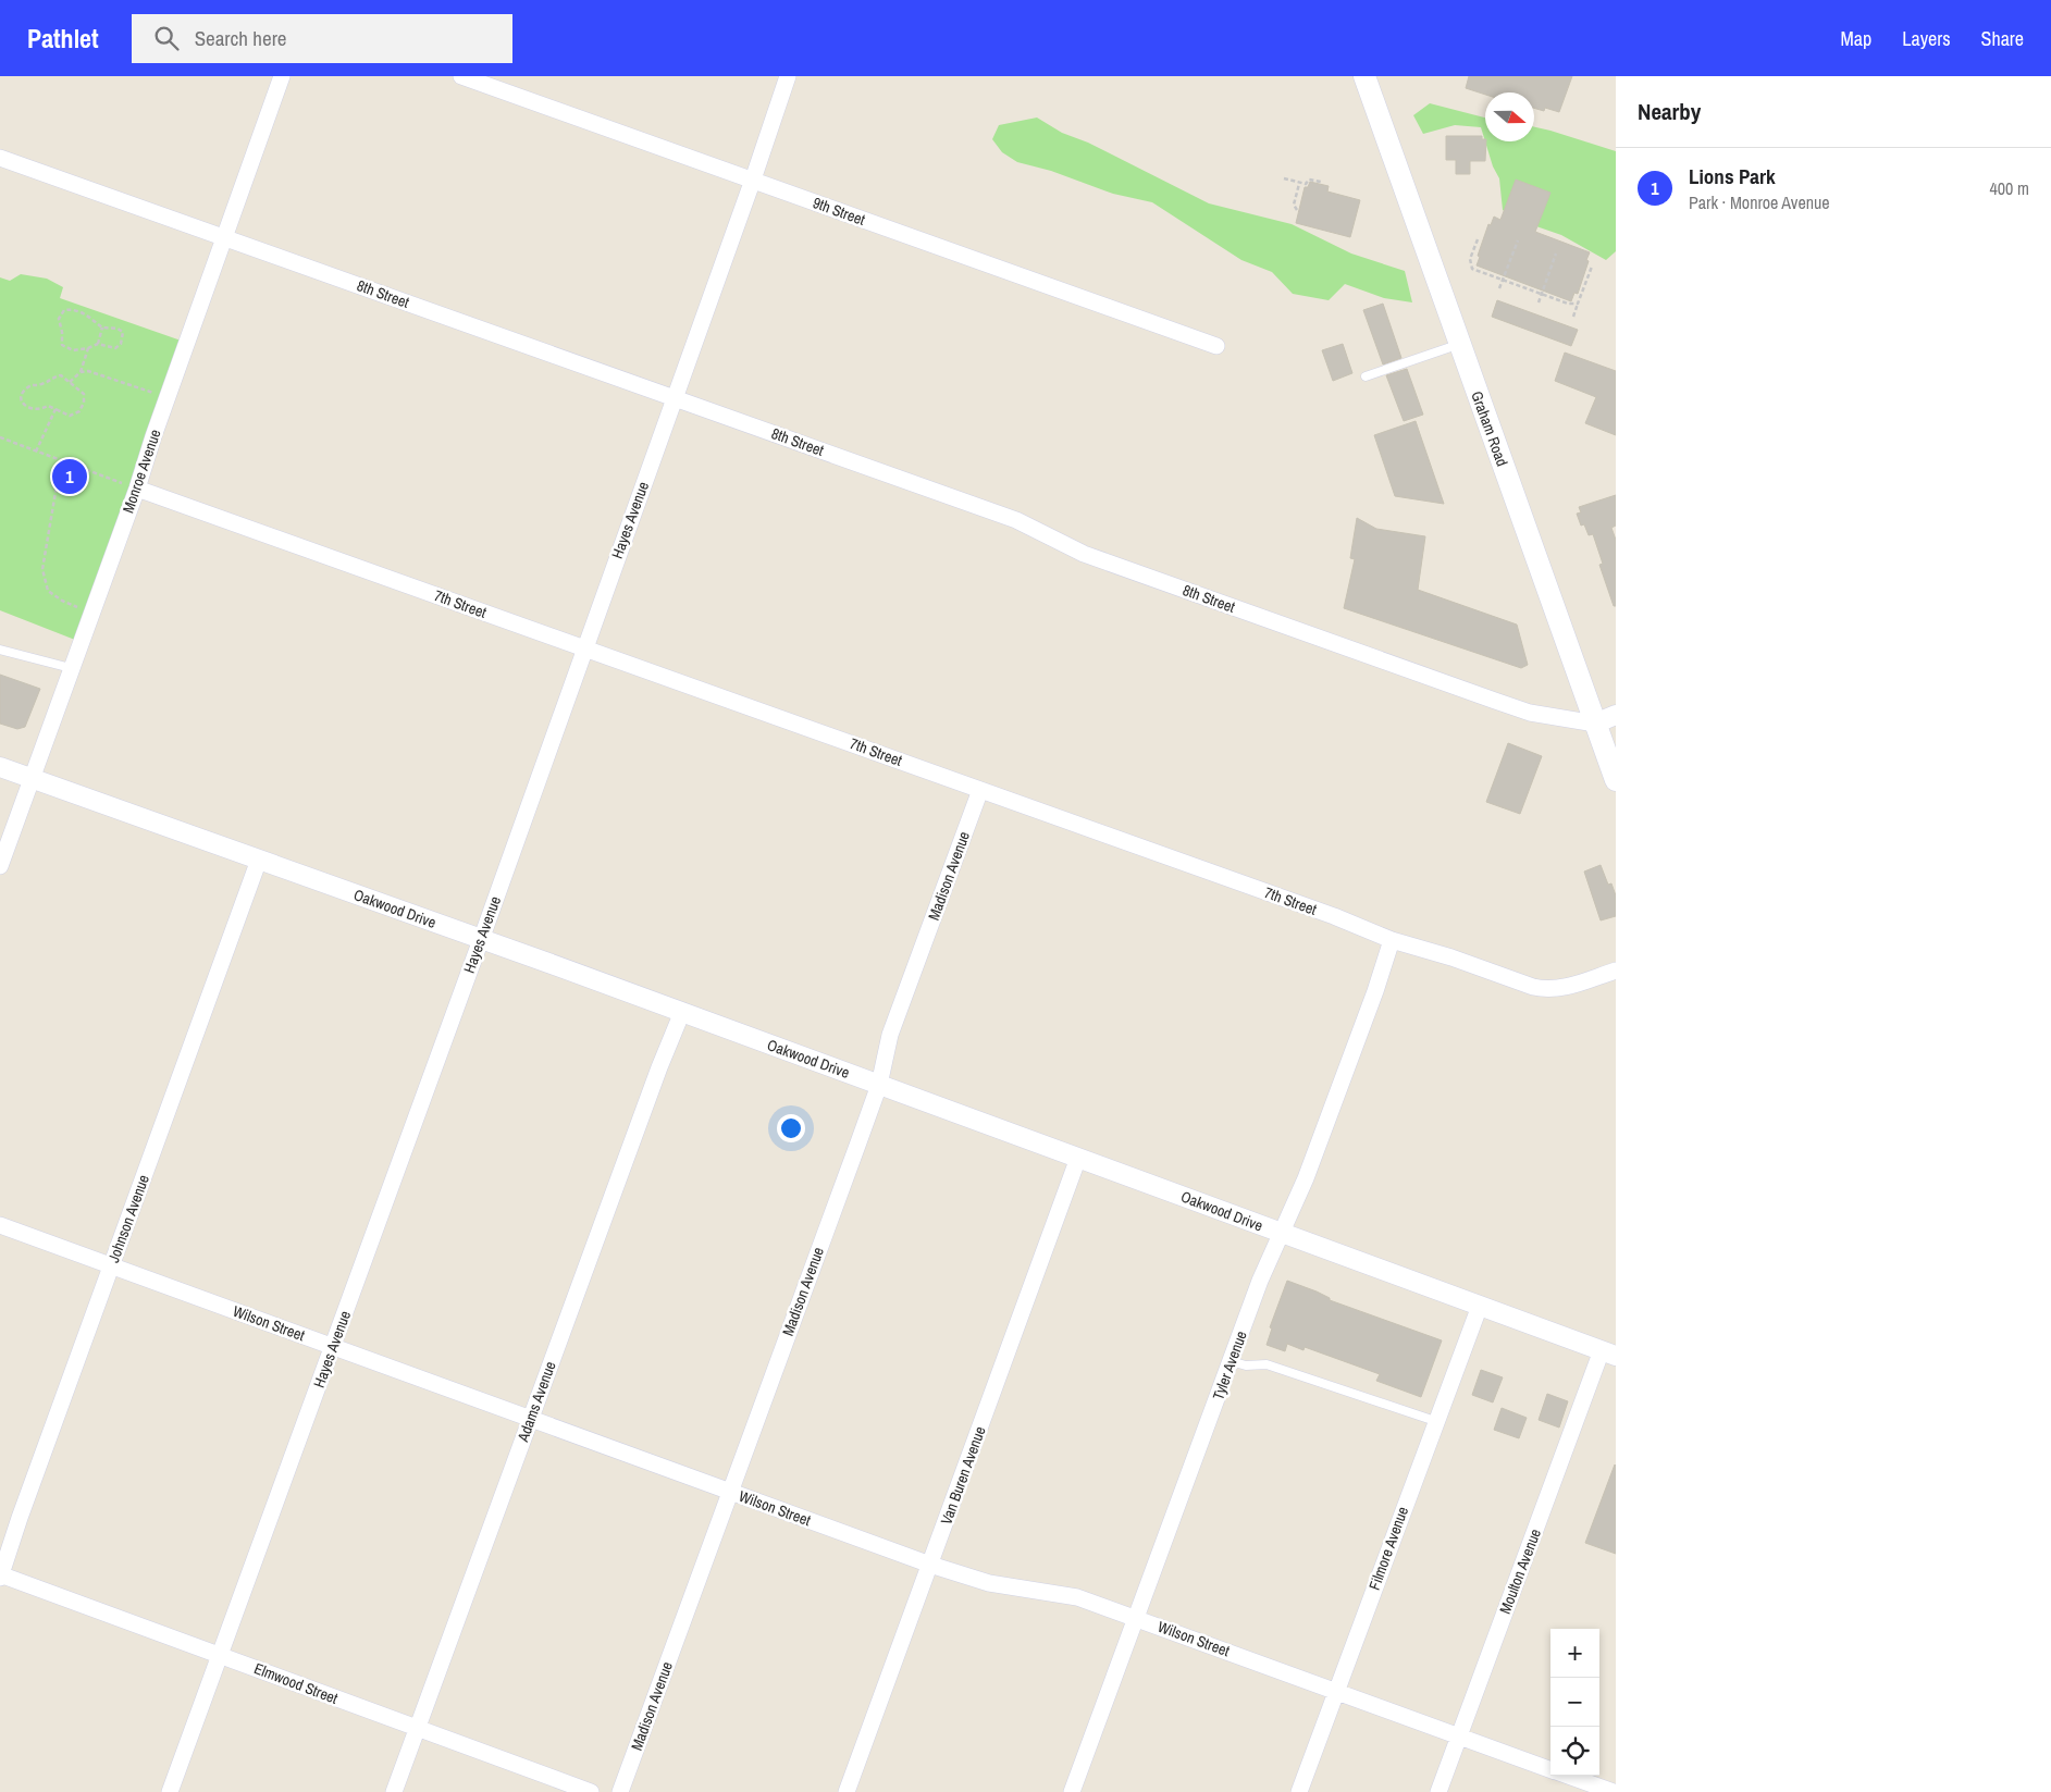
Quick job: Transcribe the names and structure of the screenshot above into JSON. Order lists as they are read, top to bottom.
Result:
{
  "streets": {
    "main road": ["Graham Road"],
    "street": [
      "9th Street",
      "8th Street",
      "Monroe Avenue",
      "Hayes Avenue",
      "7th Street",
      "Madison Avenue",
      "Oakwood Drive",
      "Johnson Avenue",
      "Wilson Street",
      "Tyler Avenue",
      "Adams Avenue",
      "Van Buren Avenue",
      "Filmore Avenue",
      "Moulton Avenue",
      "Elmwood Street"
    ]
  },
  "crossings": [
    ["9th Street", "Hayes Avenue"],
    ["8th Street", "Graham Road"],
    ["8th Street", "Monroe Avenue"],
    ["8th Street", "Hayes Avenue"],
    ["Monroe Avenue", "7th Street"],
    ["Monroe Avenue", "Oakwood Drive"],
    ["Hayes Avenue", "7th Street"],
    ["Hayes Avenue", "Oakwood Drive"],
    ["Hayes Avenue", "Wilson Street"],
    ["Hayes Avenue", "Elmwood Street"],
    ["7th Street", "Madison Avenue"],
    ["7th Street", "Tyler Avenue"],
    ["Madison Avenue", "Oakwood Drive"],
    ["Madison Avenue", "Wilson Street"],
    ["Oakwood Drive", "Johnson Avenue"],
    ["Oakwood Drive", "Tyler Avenue"],
    ["Oakwood Drive", "Adams Avenue"],
    ["Oakwood Drive", "Van Buren Avenue"],
    ["Oakwood Drive", "Filmore Avenue"],
    ["Oakwood Drive", "Moulton Avenue"],
    ["Johnson Avenue", "Wilson Street"],
    ["Johnson Avenue", "Elmwood Street"],
    ["Wilson Street", "Tyler Avenue"],
    ["Wilson Street", "Adams Avenue"],
    ["Wilson Street", "Van Buren Avenue"],
    ["Wilson Street", "Filmore Avenue"],
    ["Wilson Street", "Moulton Avenue"],
    ["Adams Avenue", "Elmwood Street"]
  ],
  "north": "right",
  "page": {
    "header": "Pathlet",
    "search": "Search here",
    "nav": ["Map", "Layers", "Share"],
    "heading": "Nearby",
    "list": [
      {
        "mark": "1",
        "name": "Lions Park",
        "note": "Park · Monroe Avenue",
        "value": "400 m"
      }
    ],
    "pins": "1",
    "map_buttons": ["+", "−"]
  }
}
